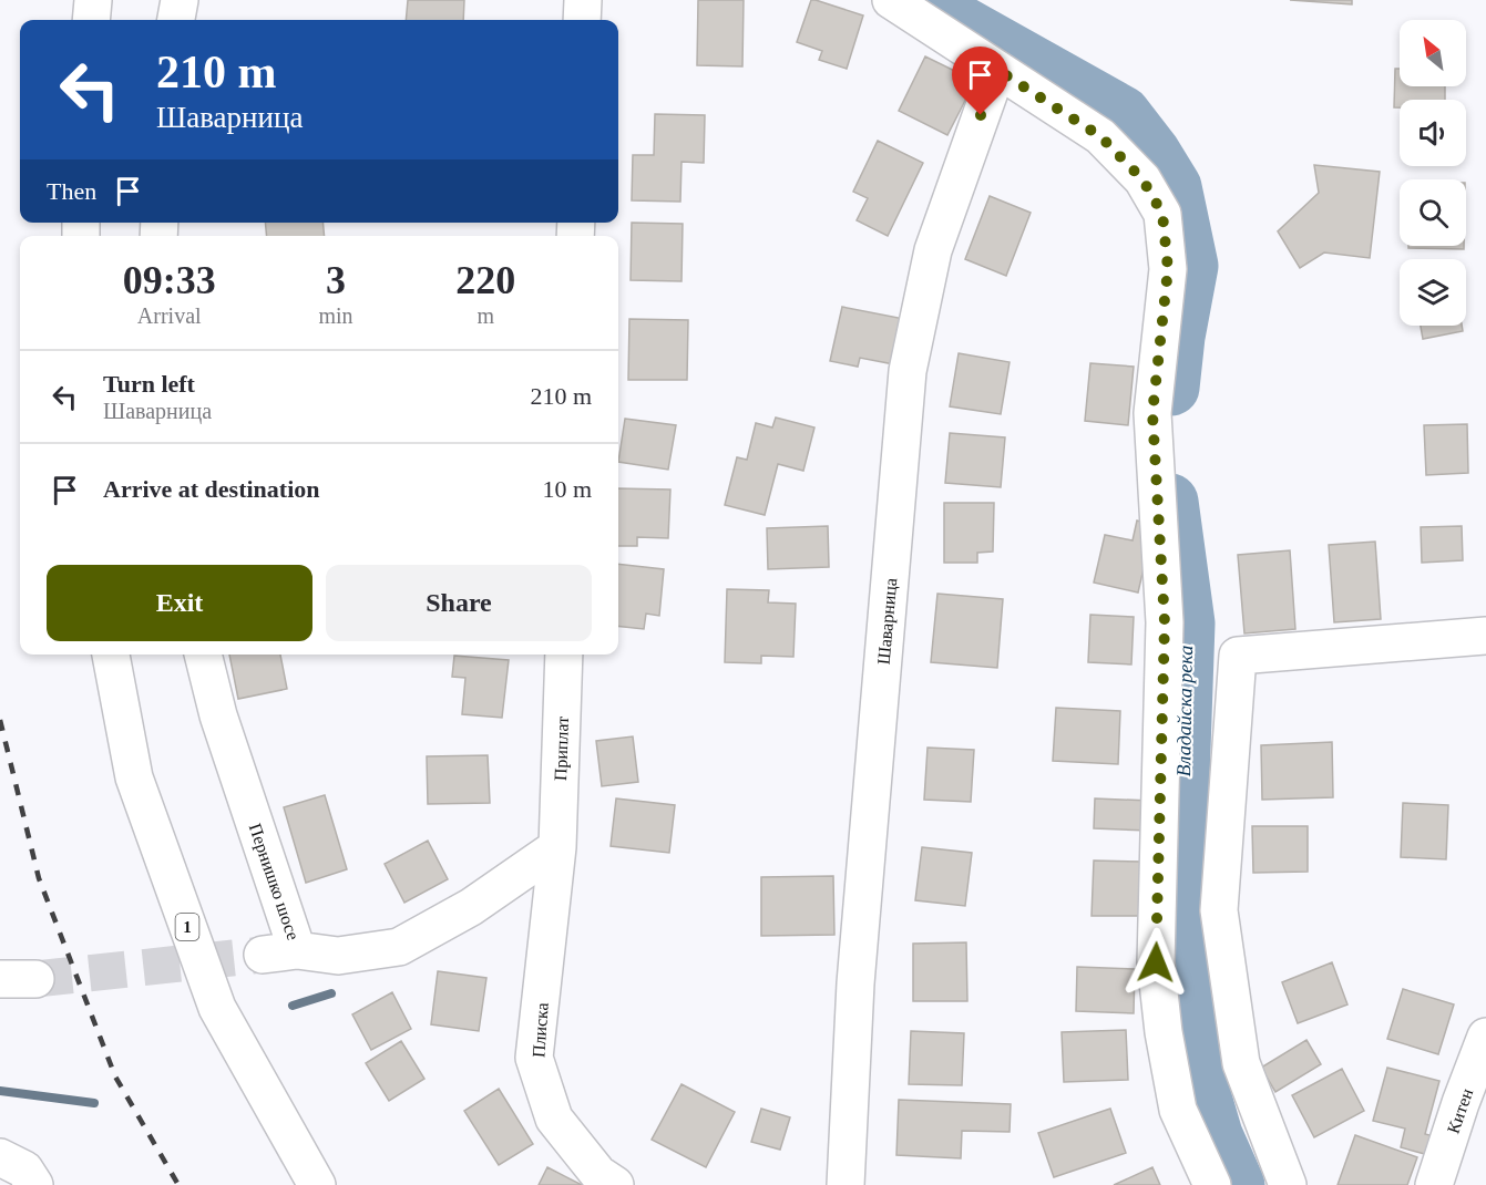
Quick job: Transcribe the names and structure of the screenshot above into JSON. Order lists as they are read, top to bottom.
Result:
{
  "streets": {
    "main road": [
      "Шаварница",
      "Приплат",
      "Пернишко шосе",
      "1",
      "Плиска",
      "Китен"
    ]
  },
  "crossings": [
    ["Приплат", "Пернишко шосе"],
    ["Приплат", "Плиска"],
    ["Пернишко шосе", "Плиска"]
  ],
  "water": ["Владайска река"],
  "north": "top left",
  "page": {
    "turn": ["210 m", "Шаварница"],
    "then": "Then",
    "eta": [
      "09:33",
      "Arrival",
      "3",
      "min",
      "220",
      "m"
    ],
    "list": [
      {
        "name": "Turn left",
        "note": "Шаварница",
        "value": "210 m"
      },
      {
        "name": "Arrive at destination",
        "value": "10 m"
      }
    ],
    "buttons": ["Exit", "Share"]
  }
}
